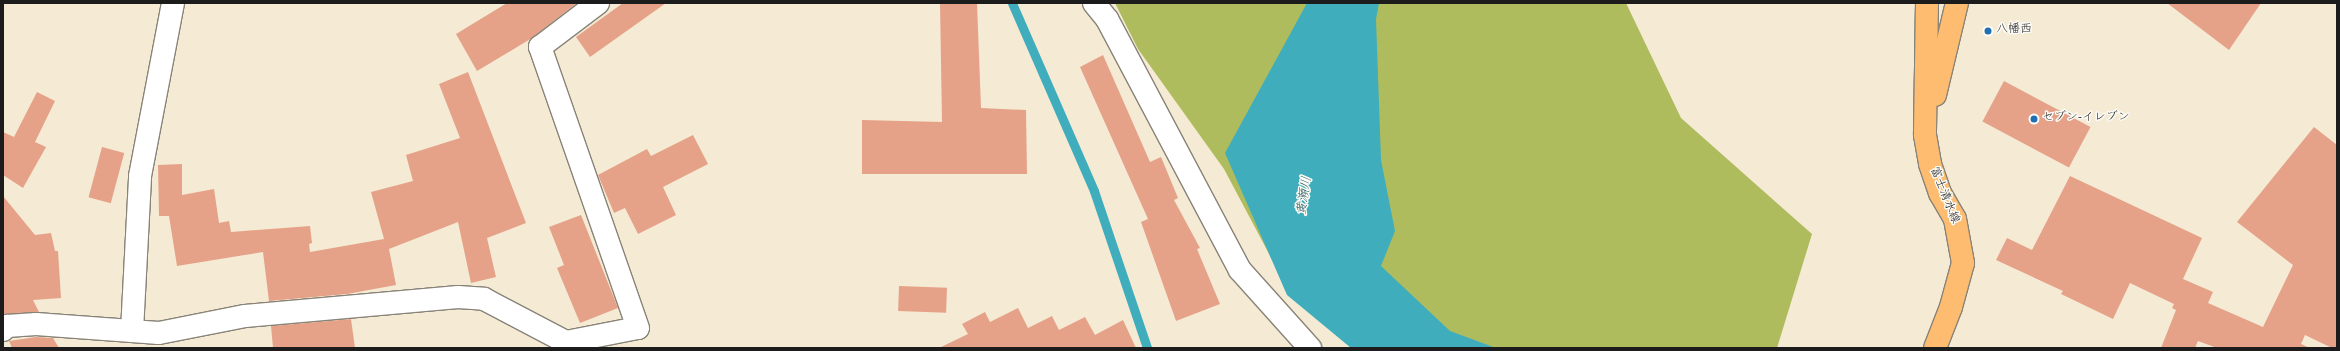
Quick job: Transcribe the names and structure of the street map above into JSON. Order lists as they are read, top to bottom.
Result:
{
  "streets": {
    "main road": ["富士清水線"]
  },
  "water": ["黄瀬川"],
  "places": ["八幡西", "セブン-イレブン"]
}
